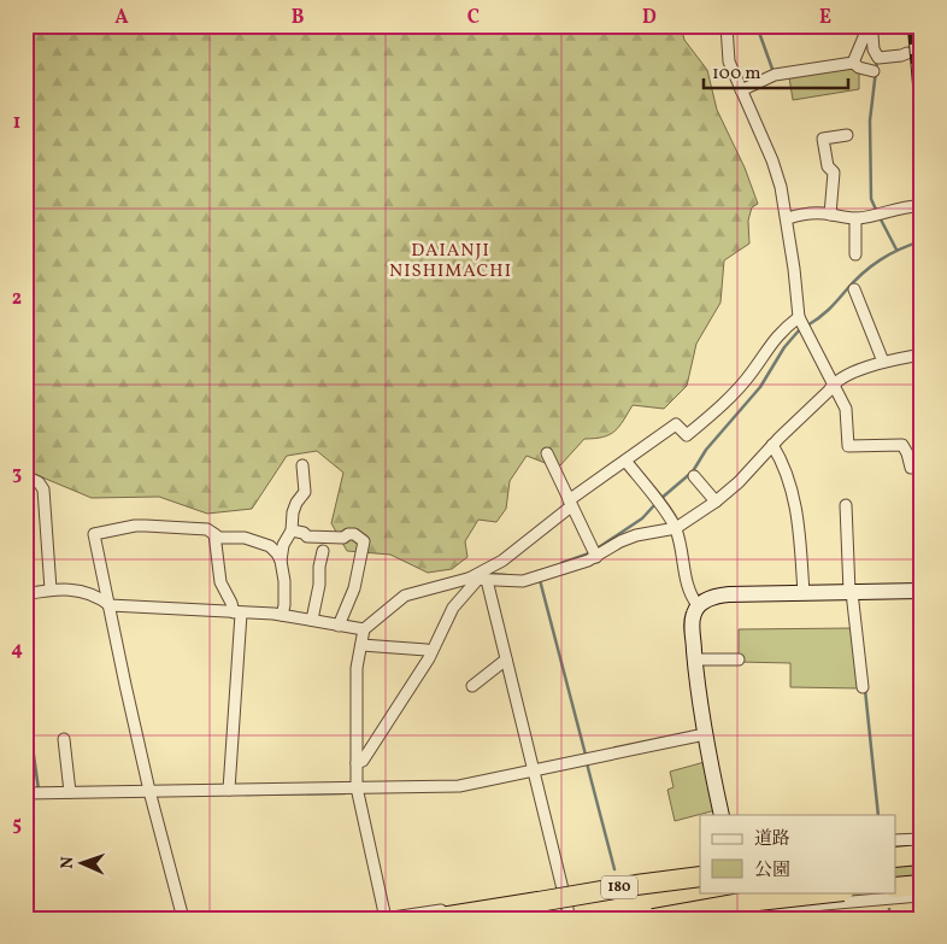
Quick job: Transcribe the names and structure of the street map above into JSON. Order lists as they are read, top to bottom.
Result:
{
  "streets": {
    "highway": ["180"]
  },
  "districts": ["DAIANJI NISHIMACHI"],
  "legend": ["道路", "公園"],
  "scale_bar": "100 m",
  "north": "left",
  "grid": {
    "columns": [
      "A",
      "B",
      "C",
      "D",
      "E"
    ],
    "rows": [
      "1",
      "2",
      "3",
      "4",
      "5"
    ]
  }
}
